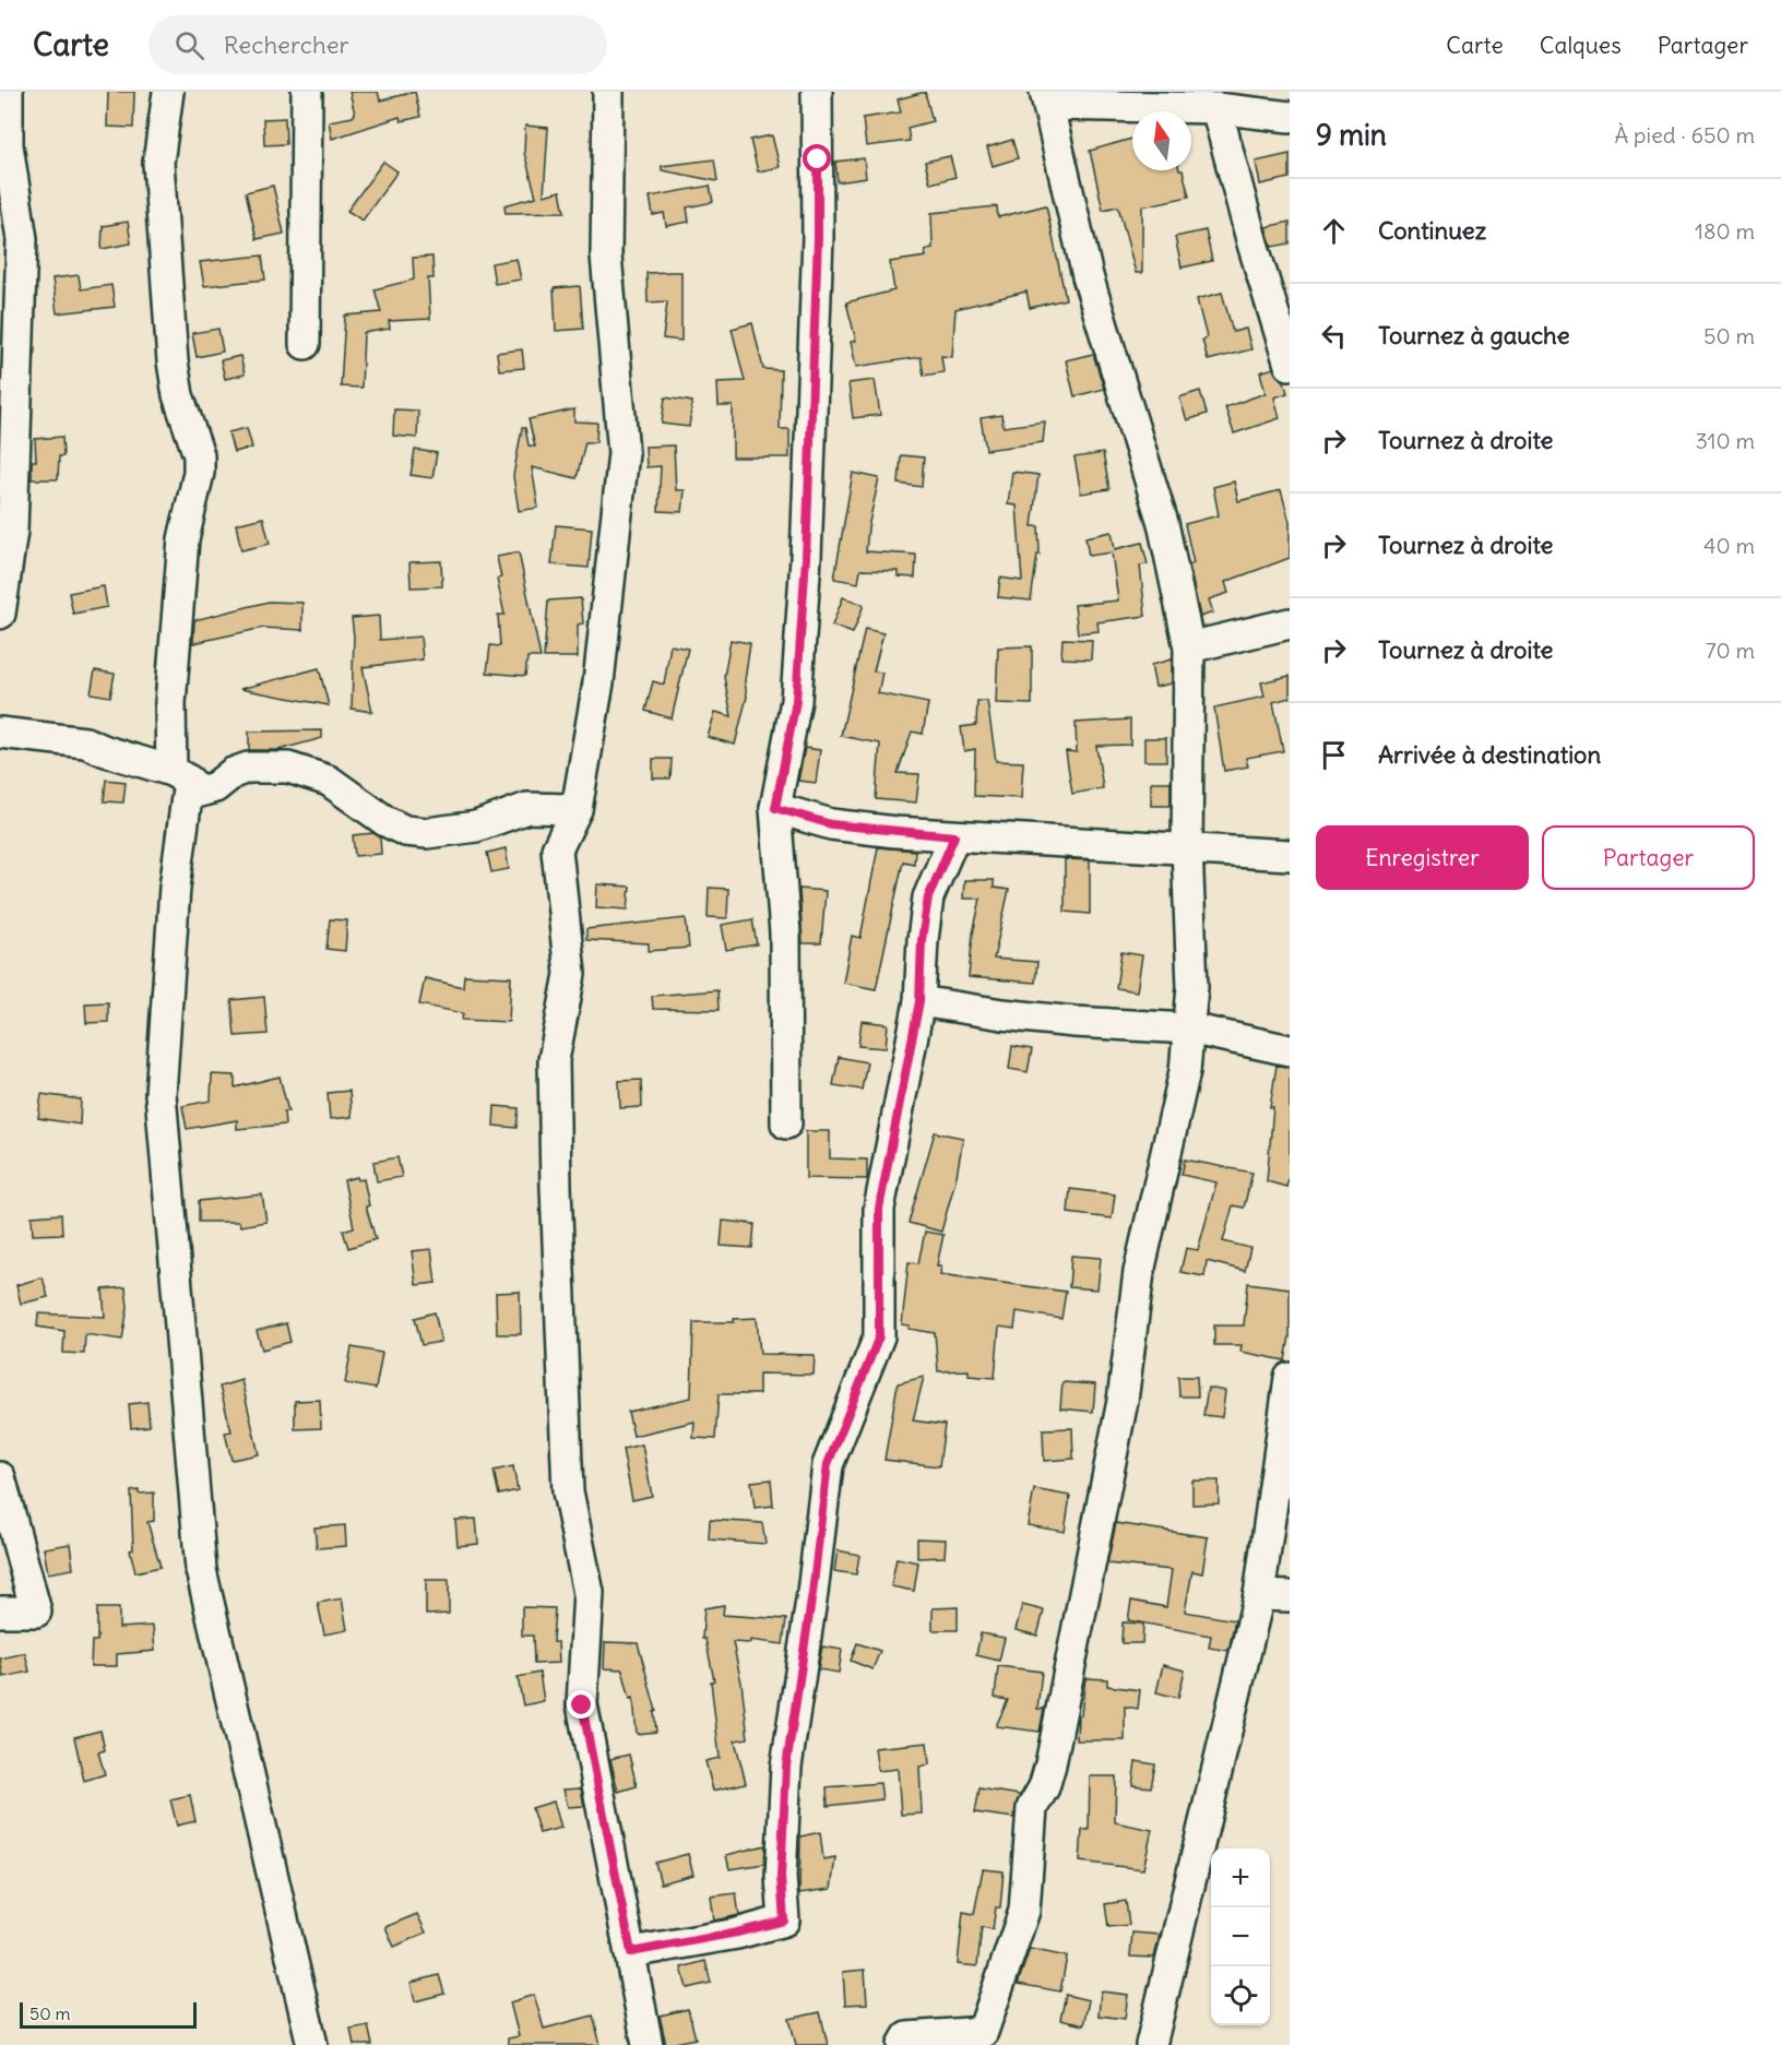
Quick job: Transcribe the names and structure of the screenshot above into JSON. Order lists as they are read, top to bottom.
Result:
{
  "scale_bar": "50 m",
  "north": "top",
  "page": {
    "header": "Carte",
    "search": "Rechercher",
    "nav": ["Carte", "Calques", "Partager"],
    "heading": ["9 min", "À pied · 650 m"],
    "list": [
      ["Continuez", "180 m"],
      ["Tournez à gauche", "50 m"],
      ["Tournez à droite", "310 m"],
      ["Tournez à droite", "40 m"],
      ["Tournez à droite", "70 m"],
      "Arrivée à destination"
    ],
    "buttons": ["Enregistrer", "Partager"],
    "map_buttons": ["+", "−"],
    "scale": "50 m"
  }
}
